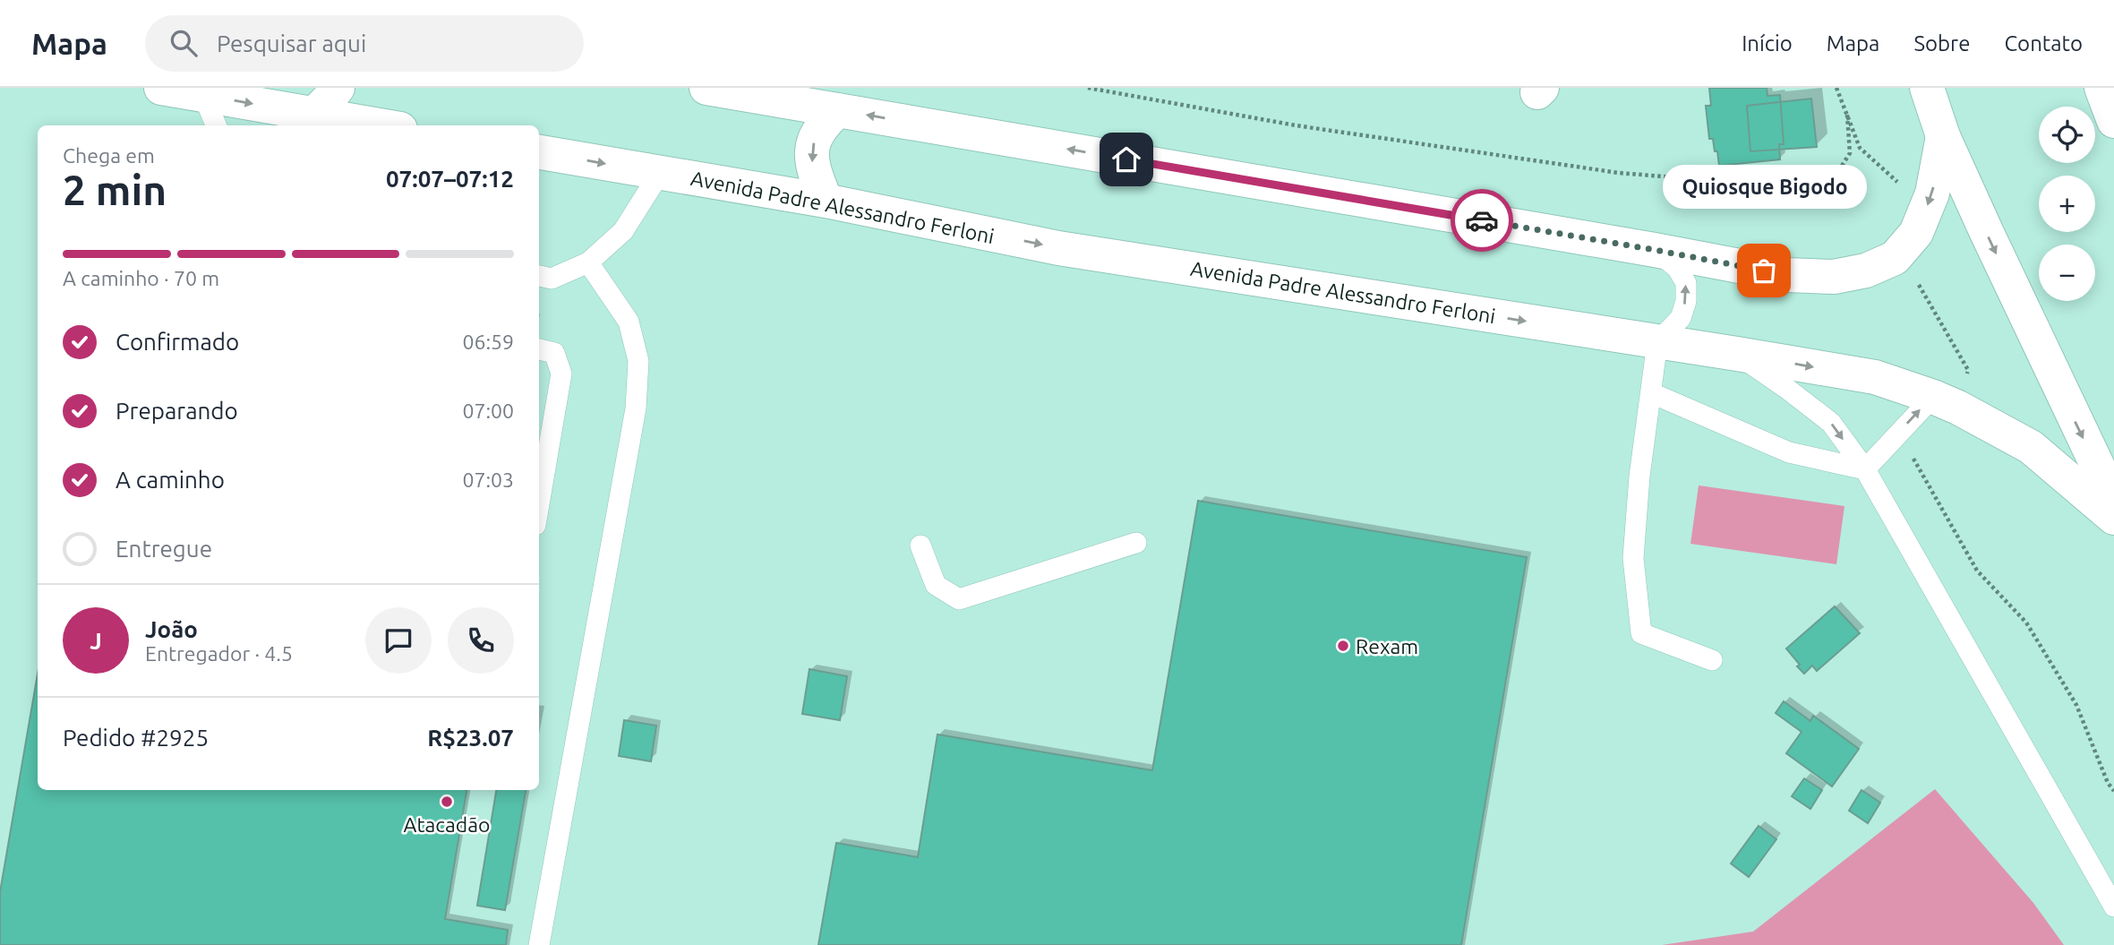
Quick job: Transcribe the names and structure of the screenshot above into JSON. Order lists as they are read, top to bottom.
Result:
{
  "streets": {
    "main road": ["Avenida Padre Alessandro Ferloni"]
  },
  "places": ["Quiosque Bigodo", "Rexam", "Atacadão"],
  "page": {
    "header": "Mapa",
    "search": "Pesquisar aqui",
    "nav": [
      "Início",
      "Mapa",
      "Sobre",
      "Contato"
    ],
    "map_buttons": ["+", "−"],
    "heading": ["2 min", "Chega em", "07:07–07:12"],
    "panel": [
      "João",
      "Entregador · 4.5",
      "Pedido #2925",
      "R$23.07"
    ],
    "bubble": "Quiosque Bigodo",
    "bar": "A caminho · 70 m",
    "list": [
      ["Confirmado", "06:59"],
      ["Preparando", "07:00"],
      ["A caminho", "07:03"],
      "Entregue"
    ],
    "round": "J"
  }
}
